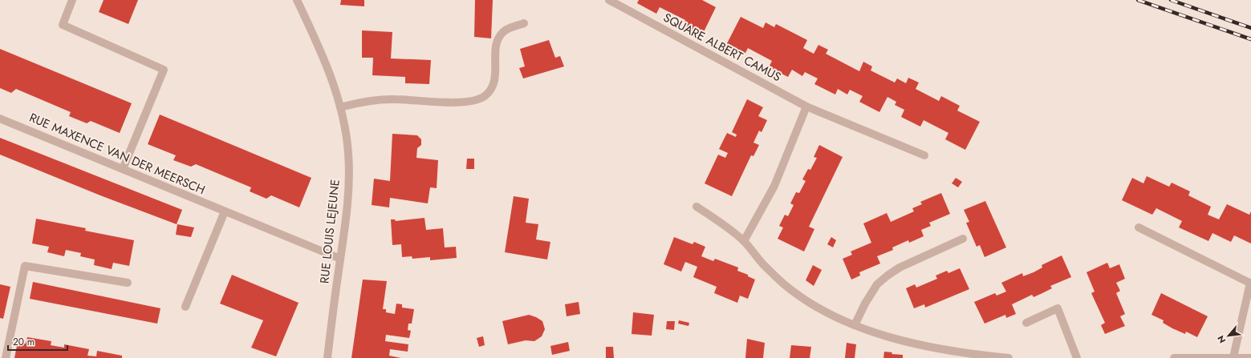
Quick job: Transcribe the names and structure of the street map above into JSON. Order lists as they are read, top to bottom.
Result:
{
  "streets": {
    "street": ["SQUARE ALBERT CAMUS", "RUE MAXENCE VAN DER MEERSCH", "RUE LOUIS LEJEUNE"]
  },
  "crossings": [
    ["RUE MAXENCE VAN DER MEERSCH", "RUE LOUIS LEJEUNE"]
  ],
  "scale_bar": "20 m",
  "north": "bottom left"
}
